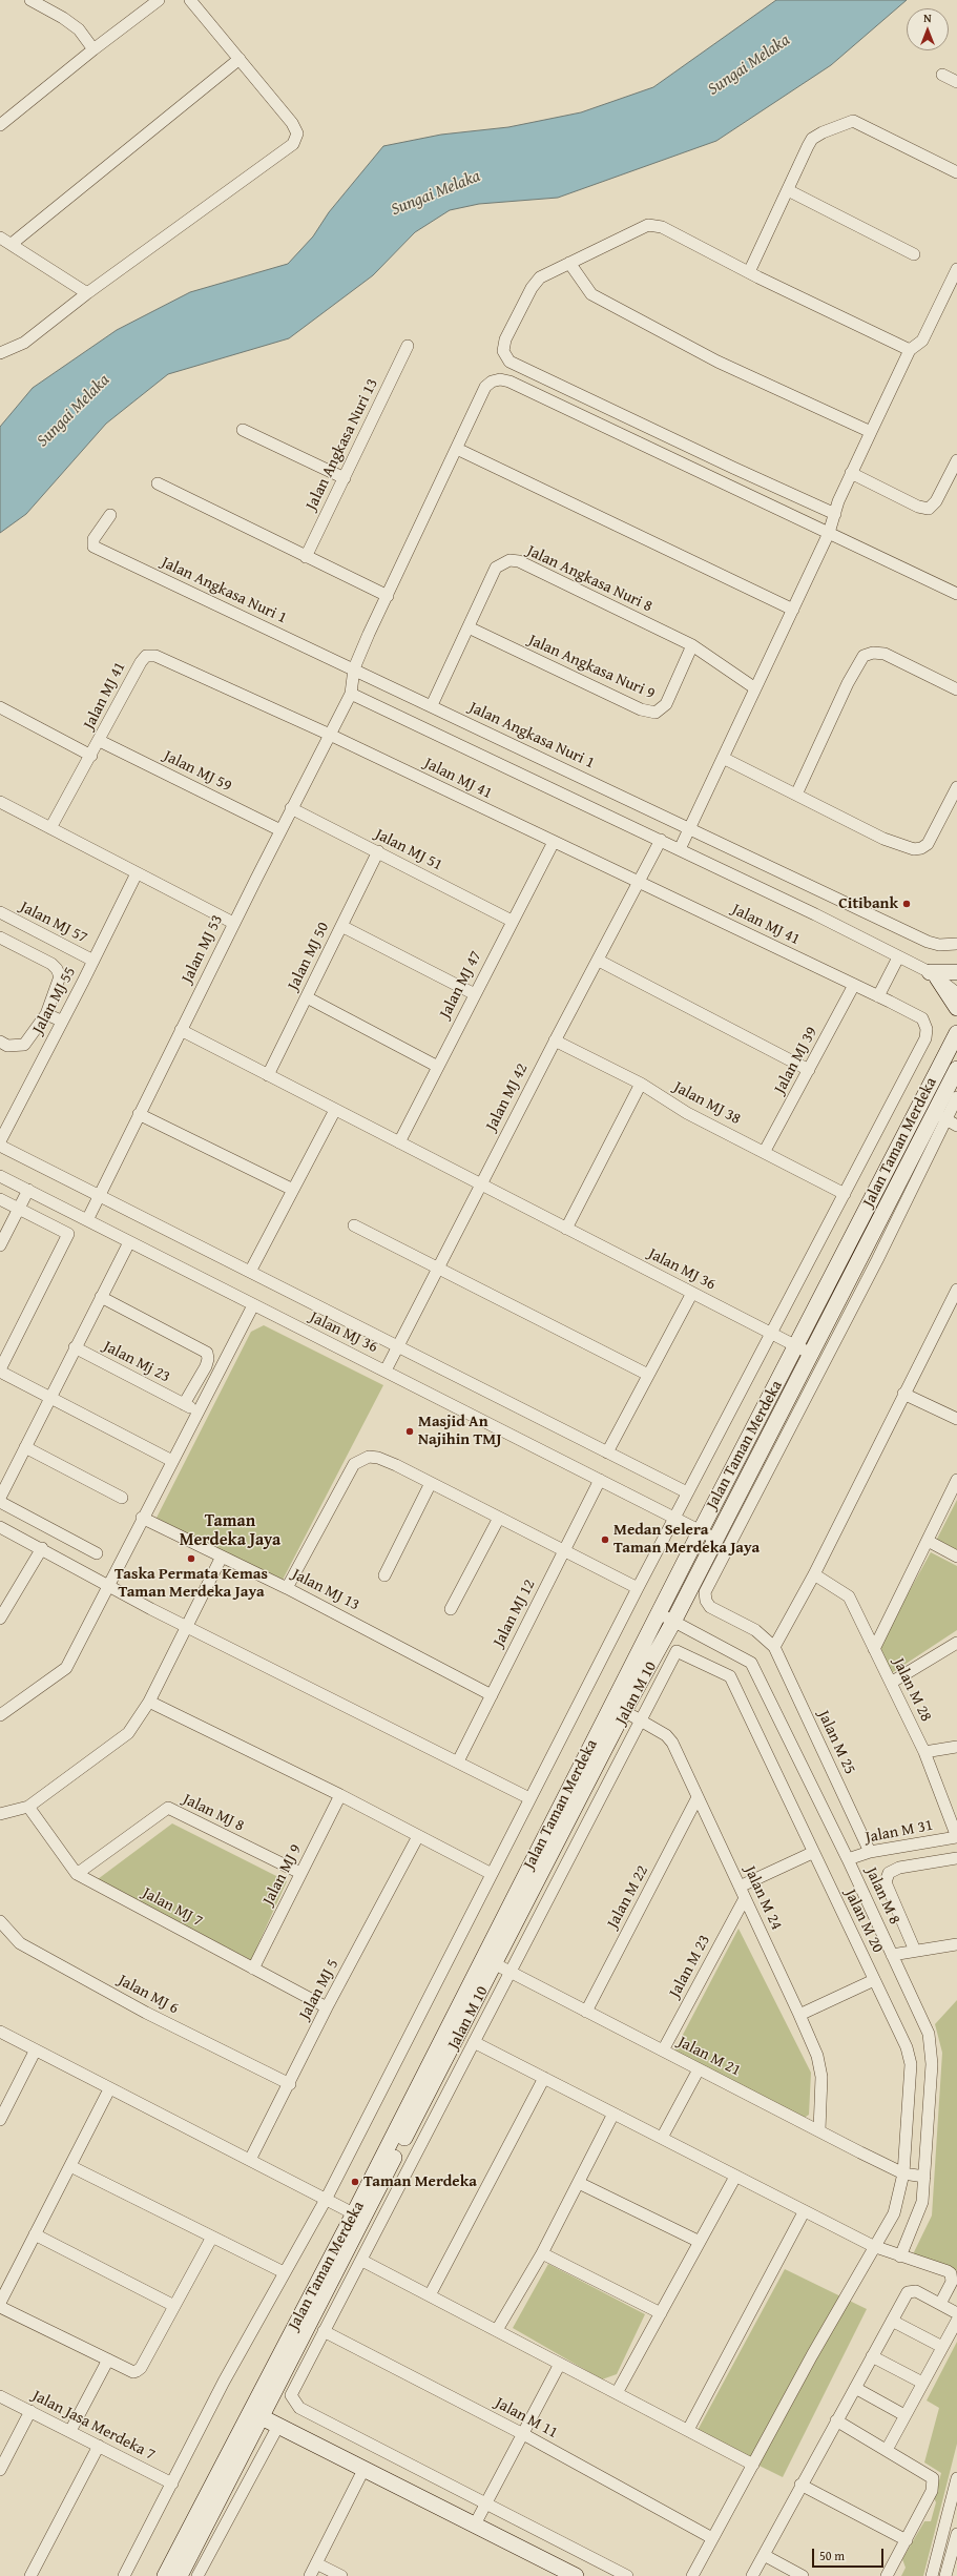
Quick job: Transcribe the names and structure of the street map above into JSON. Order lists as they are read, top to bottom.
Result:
{
  "streets": {
    "main road": ["Jalan Taman Merdeka"],
    "street": [
      "Jalan Angkasa Nuri 13",
      "Jalan Angkasa Nuri 8",
      "Jalan Angkasa Nuri 1",
      "Jalan Angkasa Nuri 9",
      "Jalan MJ 41",
      "Jalan MJ 59",
      "Jalan MJ 51",
      "Jalan MJ 57",
      "Jalan MJ 53",
      "Jalan MJ 50",
      "Jalan MJ 47",
      "Jalan MJ 55",
      "Jalan MJ 39",
      "Jalan MJ 42",
      "Jalan MJ 38",
      "Jalan MJ 36",
      "Jalan Mj 23",
      "Jalan MJ 13",
      "Jalan MJ 12",
      "Jalan M 28",
      "Jalan M 10",
      "Jalan M 25",
      "Jalan MJ 8",
      "Jalan M 31",
      "Jalan MJ 9",
      "Jalan M 8",
      "Jalan M 22",
      "Jalan M 24",
      "Jalan MJ 7",
      "Jalan M 20",
      "Jalan M 23",
      "Jalan MJ 5",
      "Jalan MJ 6",
      "Jalan M 21",
      "Jalan M 11",
      "Jalan Jasa Merdeka 7"
    ]
  },
  "crossings": [
    ["Jalan Angkasa Nuri 8", "Jalan Angkasa Nuri 1"],
    ["Jalan Angkasa Nuri 8", "Jalan Angkasa Nuri 9"],
    ["Jalan MJ 41", "Jalan MJ 59"],
    ["Jalan MJ 41", "Jalan MJ 53"],
    ["Jalan MJ 41", "Jalan MJ 47"],
    ["Jalan MJ 41", "Jalan MJ 39"],
    ["Jalan MJ 41", "Jalan MJ 42"],
    ["Jalan MJ 41", "Jalan MJ 38"],
    ["Jalan MJ 59", "Jalan MJ 53"],
    ["Jalan MJ 51", "Jalan MJ 53"],
    ["Jalan MJ 51", "Jalan MJ 50"],
    ["Jalan MJ 51", "Jalan MJ 47"],
    ["Jalan MJ 57", "Jalan MJ 55"],
    ["Jalan MJ 53", "Jalan MJ 36"],
    ["Jalan MJ 50", "Jalan MJ 36"],
    ["Jalan MJ 47", "Jalan MJ 36"],
    ["Jalan MJ 39", "Jalan MJ 38"],
    ["Jalan MJ 42", "Jalan MJ 38"],
    ["Jalan MJ 42", "Jalan MJ 36"],
    ["Jalan Taman Merdeka", "Jalan MJ 36"],
    ["Jalan Taman Merdeka", "Jalan M 8"],
    ["Jalan Taman Merdeka", "Jalan M 21"],
    ["Jalan MJ 36", "Jalan MJ 12"],
    ["Jalan MJ 13", "Jalan MJ 12"],
    ["Jalan M 28", "Jalan M 31"],
    ["Jalan M 10", "Jalan M 24"],
    ["Jalan M 10", "Jalan M 20"],
    ["Jalan M 10", "Jalan M 21"],
    ["Jalan M 10", "Jalan M 11"],
    ["Jalan M 25", "Jalan M 31"],
    ["Jalan MJ 8", "Jalan MJ 9"],
    ["Jalan MJ 8", "Jalan MJ 7"],
    ["Jalan M 31", "Jalan M 8"],
    ["Jalan MJ 9", "Jalan MJ 7"],
    ["Jalan M 8", "Jalan M 21"],
    ["Jalan M 22", "Jalan M 24"],
    ["Jalan M 22", "Jalan M 21"],
    ["Jalan M 24", "Jalan M 23"],
    ["Jalan M 24", "Jalan M 21"],
    ["Jalan MJ 7", "Jalan MJ 5"],
    ["Jalan M 20", "Jalan M 21"],
    ["Jalan M 20", "Jalan M 11"],
    ["Jalan M 23", "Jalan M 21"],
    ["Jalan MJ 5", "Jalan MJ 6"]
  ],
  "districts": ["Taman Merdeka Jaya"],
  "water": ["Sungai Melaka"],
  "places": [
    "Citibank",
    "Masjid An Najihin TMJ",
    "Medan Selera Taman Merdeka Jaya",
    "Taska Permata Kemas Taman Merdeka Jaya",
    "Taman Merdeka"
  ],
  "scale_bar": "50 m",
  "north": "top"
}
